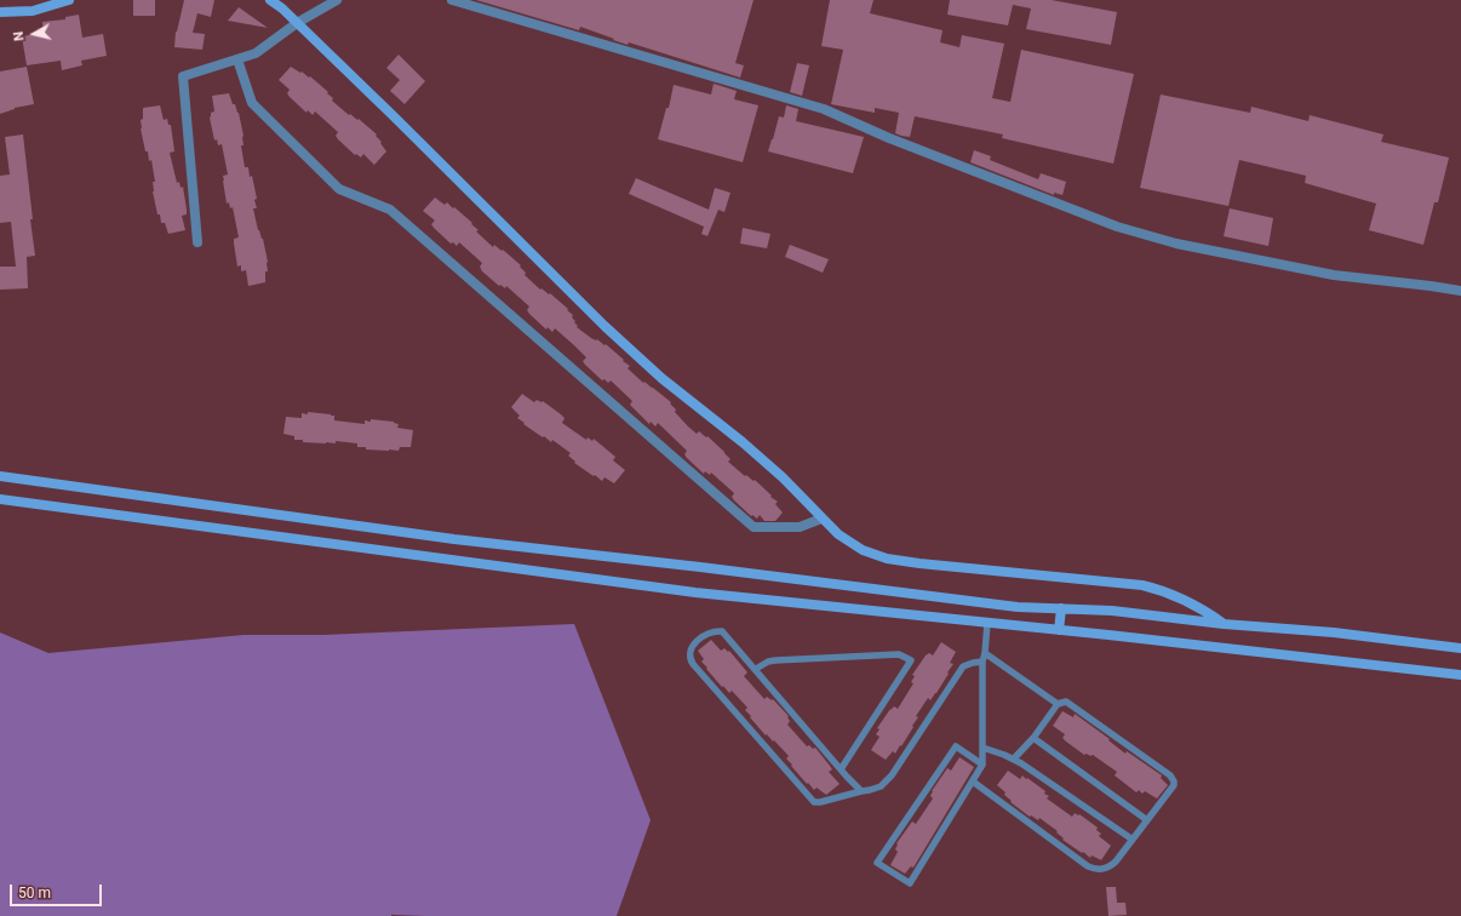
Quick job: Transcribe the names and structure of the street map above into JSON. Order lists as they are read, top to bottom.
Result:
{
  "scale_bar": "50 m",
  "north": "left"
}
